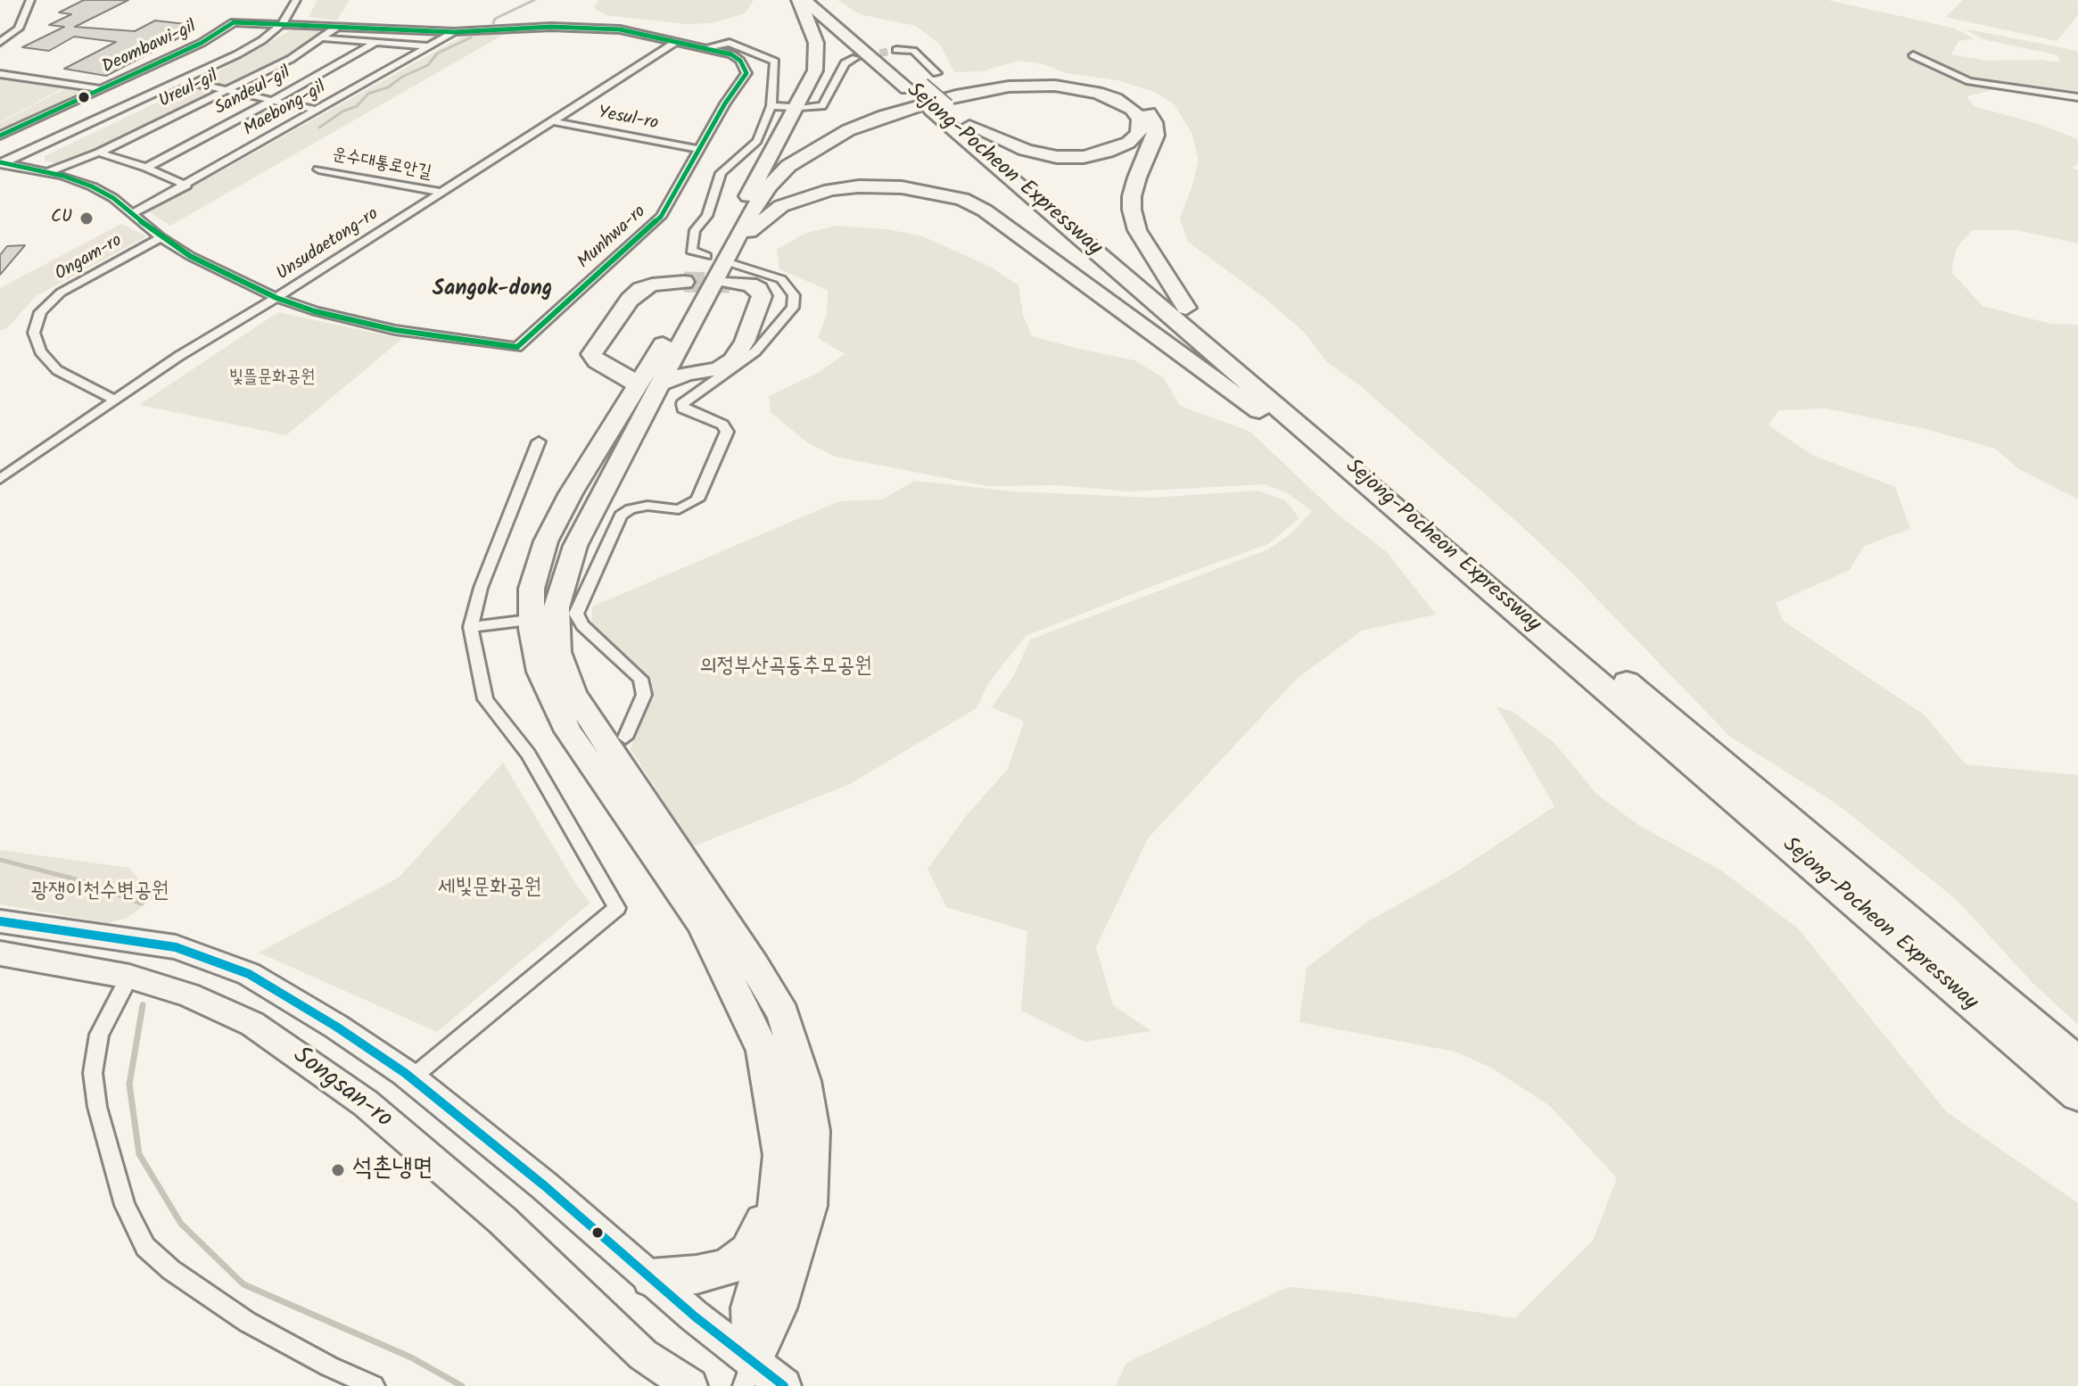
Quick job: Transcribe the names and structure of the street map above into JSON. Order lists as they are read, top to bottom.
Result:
{
  "streets": {
    "highway": ["Sejong-Pocheon Expressway"],
    "main road": ["Songsan-ro"],
    "street": [
      "Deombawi-gil",
      "Ureul-gil",
      "Sandeul-gil",
      "Maebong-gil",
      "Yesul-ro",
      "운수대통로안길",
      "Munhwa-ro",
      "Unsudaetong-ro",
      "Ongam-ro"
    ]
  },
  "crossings": [
    ["Deombawi-gil", "Munhwa-ro"],
    ["Ureul-gil", "Munhwa-ro"],
    ["Maebong-gil", "Munhwa-ro"],
    ["Yesul-ro", "Munhwa-ro"],
    ["Yesul-ro", "Unsudaetong-ro"],
    ["운수대통로안길", "Unsudaetong-ro"],
    ["Munhwa-ro", "Unsudaetong-ro"],
    ["Munhwa-ro", "Ongam-ro"],
    ["Unsudaetong-ro", "Ongam-ro"]
  ],
  "districts": ["Sangok-dong"],
  "parks": [
    "빛뜰문화공원",
    "의정부산곡동추모공원",
    "세빛문화공원",
    "광쟁이천수변공원"
  ],
  "places": ["CU", "석촌냉면"]
}
